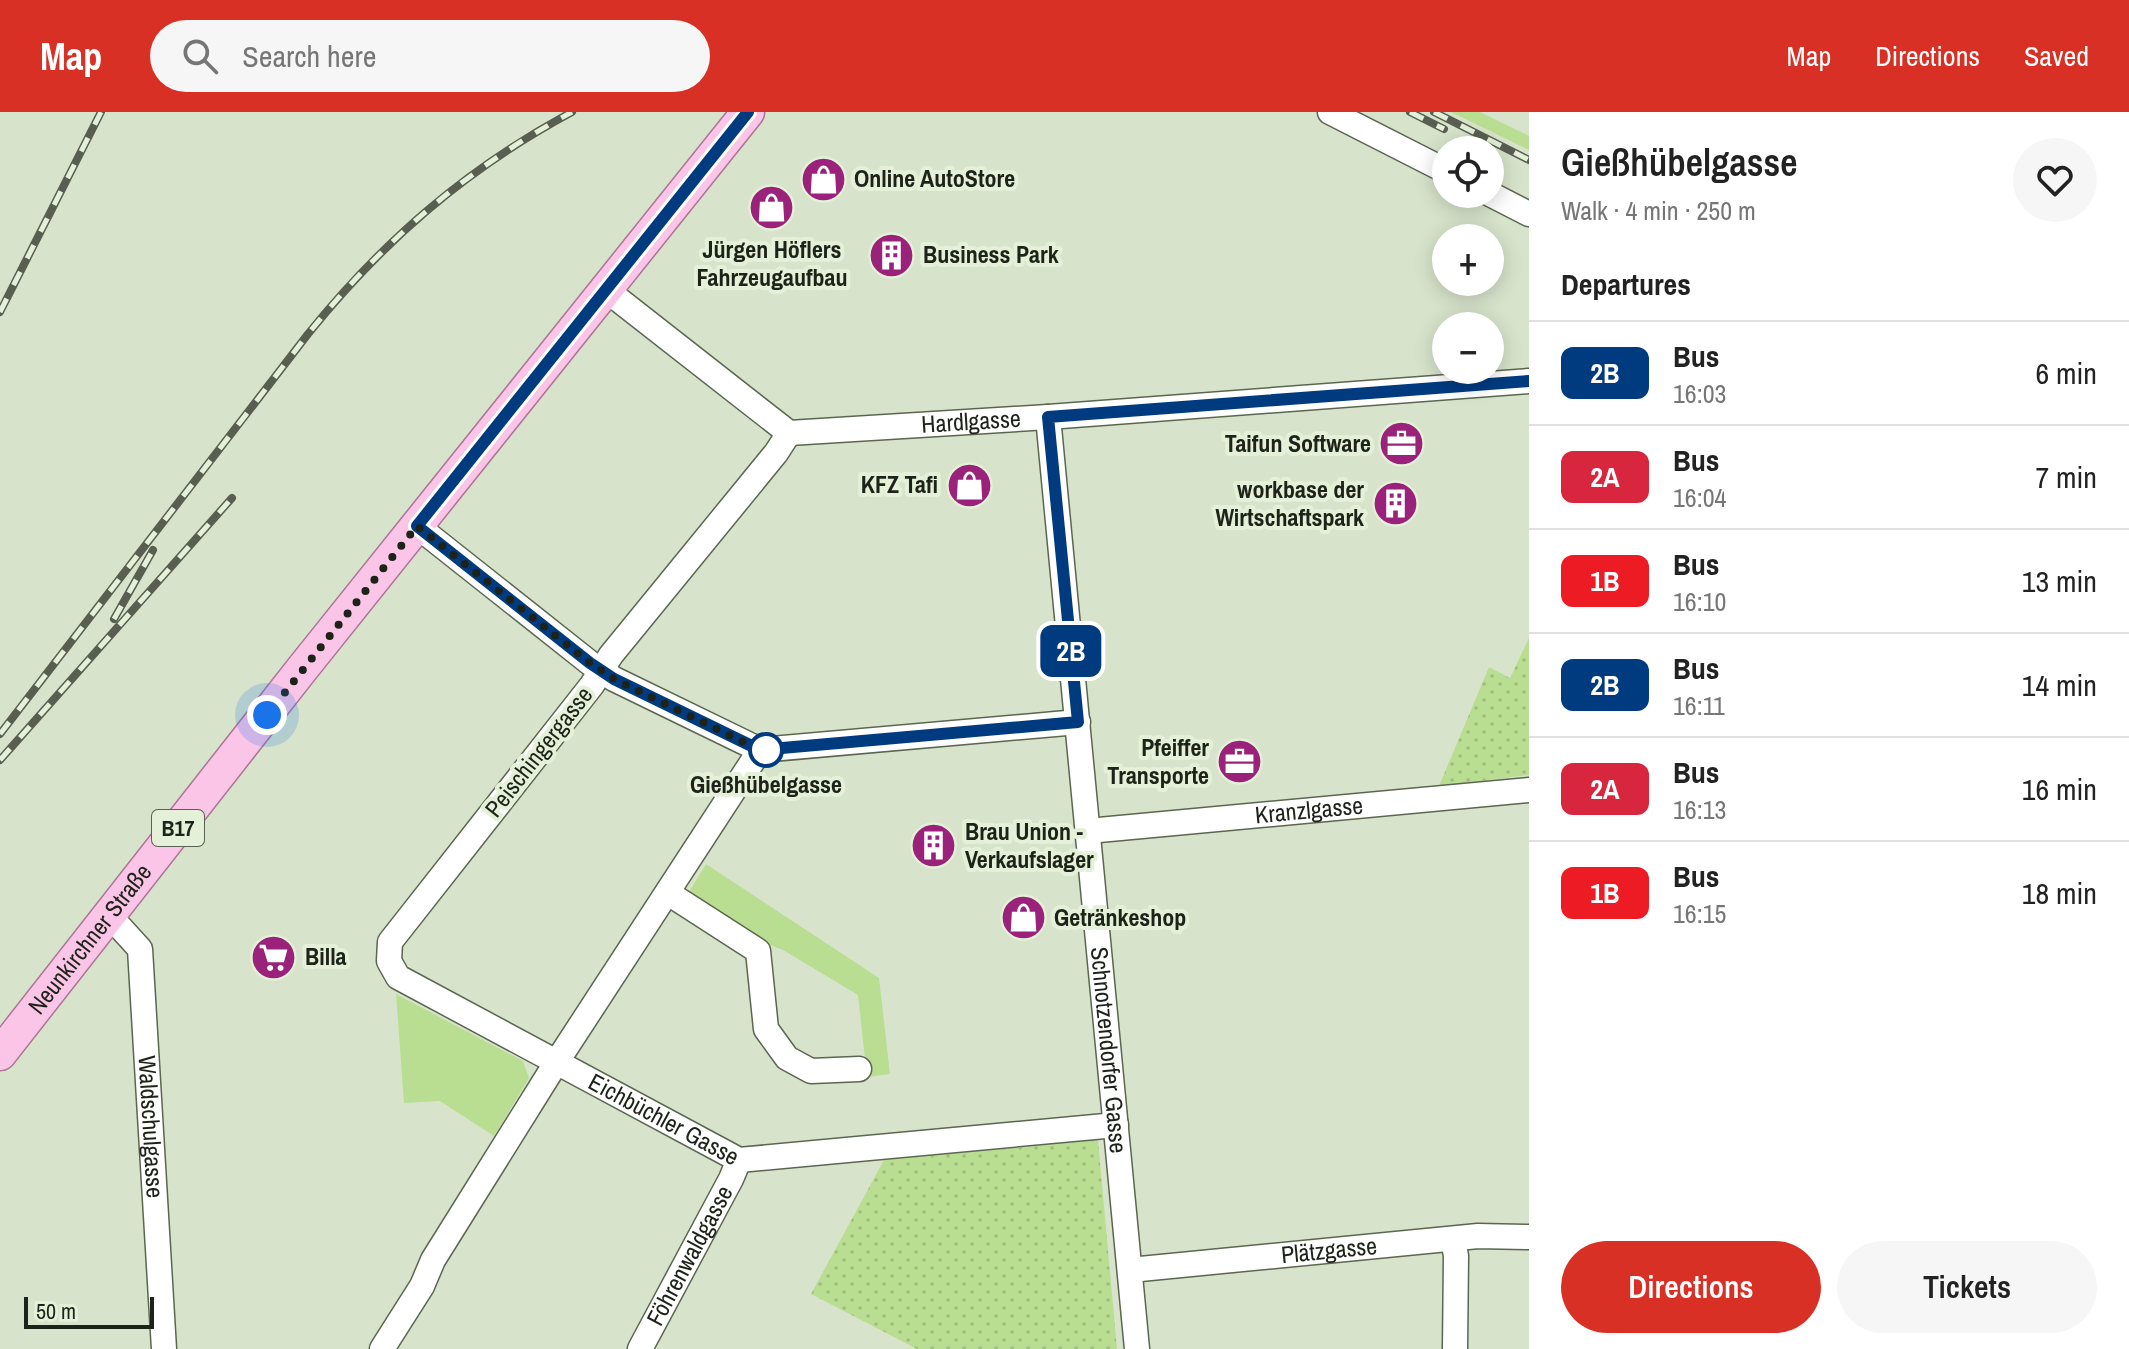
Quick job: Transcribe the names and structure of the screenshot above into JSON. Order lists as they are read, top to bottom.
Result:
{
  "streets": {
    "main road": ["B17", "Neunkirchner Straße"],
    "street": [
      "Hardlgasse",
      "Peischingergasse",
      "Kranzlgasse",
      "Schnotzendorfer Gasse",
      "Eichbüchler Gasse",
      "Waldschulgasse",
      "Plätzgasse",
      "Föhrenwaldgasse"
    ]
  },
  "crossings": [
    ["Hardlgasse", "Peischingergasse"],
    ["Hardlgasse", "Schnotzendorfer Gasse"],
    ["Peischingergasse", "Eichbüchler Gasse"],
    ["Kranzlgasse", "Schnotzendorfer Gasse"],
    ["Neunkirchner Straße", "Waldschulgasse"],
    ["Schnotzendorfer Gasse", "Eichbüchler Gasse"],
    ["Schnotzendorfer Gasse", "Plätzgasse"],
    ["Eichbüchler Gasse", "Föhrenwaldgasse"]
  ],
  "places": {
    "shop": [
      "Online AutoStore",
      "Jürgen Höflers Fahrzeugaufbau",
      "KFZ Tafi",
      "Getränkeshop"
    ],
    "building": ["Business Park", "workbase der Wirtschaftspark", "Brau Union - Verkaufslager"],
    "office": ["Taifun Software", "Pfeiffer Transporte"],
    "other": ["Gießhübelgasse"],
    "supermarket": ["Billa"]
  },
  "lines": ["bus line 2B"],
  "scale_bar": "50 m",
  "page": {
    "header": "Map",
    "search": "Search here",
    "nav": ["Map", "Directions", "Saved"],
    "on_map": "2B",
    "heading": [
      ["Gießhübelgasse", "Walk · 4 min · 250 m"],
      "Departures"
    ],
    "map_buttons": ["+", "−"],
    "list": [
      {
        "mark": "2B",
        "name": "Bus",
        "note": "16:03",
        "value": "6 min"
      },
      {
        "mark": "2A",
        "name": "Bus",
        "note": "16:04",
        "value": "7 min"
      },
      {
        "mark": "1B",
        "name": "Bus",
        "note": "16:10",
        "value": "13 min"
      },
      {
        "mark": "2B",
        "name": "Bus",
        "note": "16:11",
        "value": "14 min"
      },
      {
        "mark": "2A",
        "name": "Bus",
        "note": "16:13",
        "value": "16 min"
      },
      {
        "mark": "1B",
        "name": "Bus",
        "note": "16:15",
        "value": "18 min"
      }
    ],
    "buttons": ["Directions", "Tickets"],
    "scale": "50 m"
  }
}
